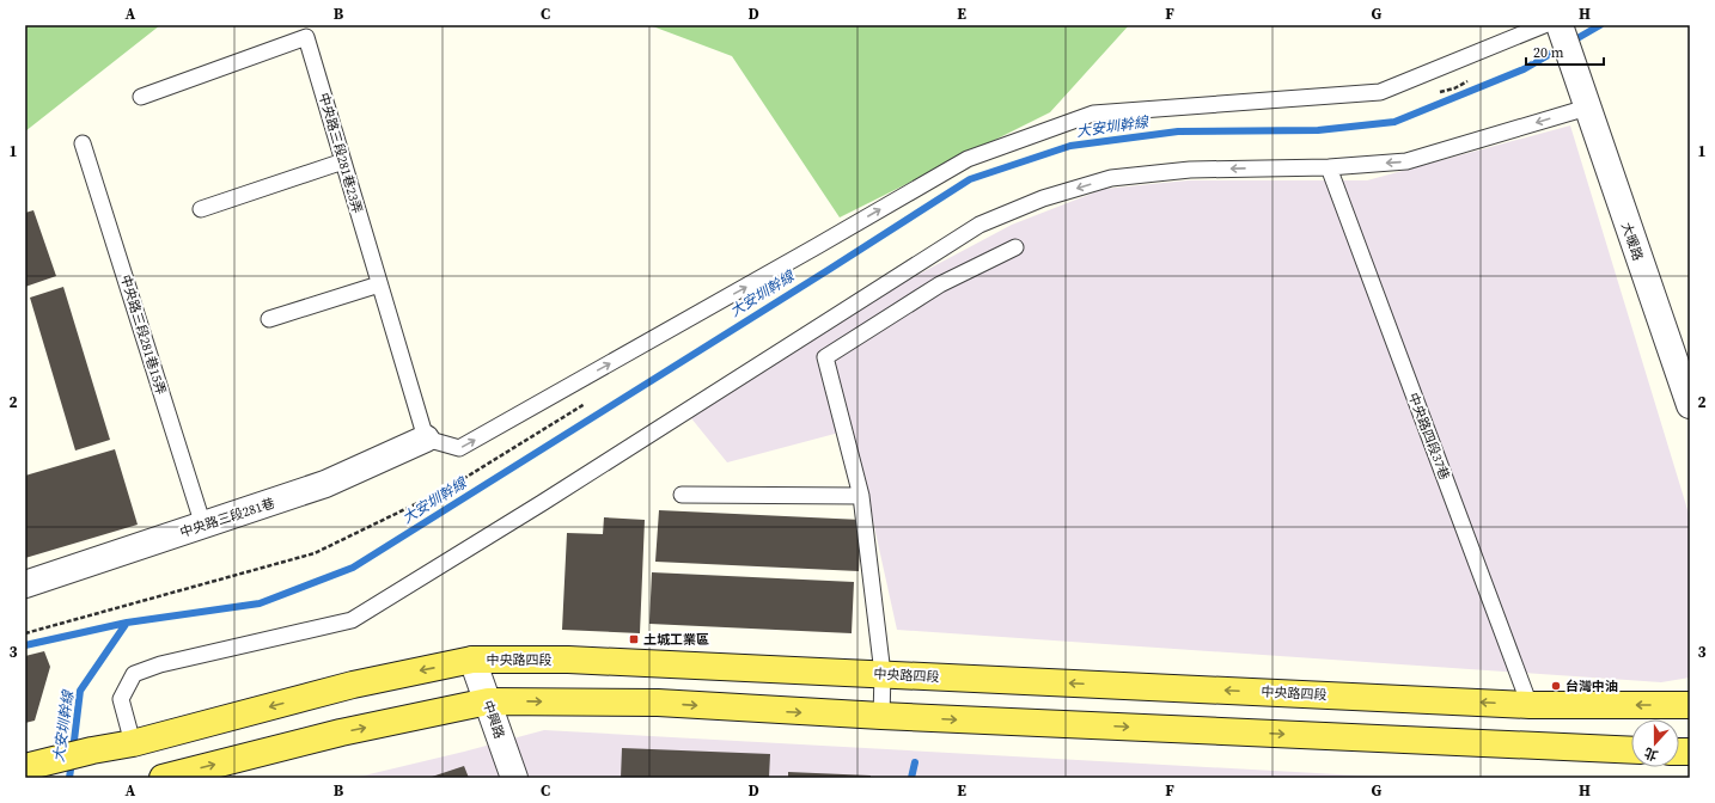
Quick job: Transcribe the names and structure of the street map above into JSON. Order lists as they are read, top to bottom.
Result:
{
  "streets": {
    "main road": ["中央路四段"],
    "street": ["大暖路", "中央路三段281巷", "中興路"],
    "lane": ["中央路三段281巷23弄", "中央路三段281巷15弄", "中央路四段37巷"]
  },
  "crossings": [
    ["中央路三段281巷23弄", "中央路三段281巷"],
    ["中央路三段281巷15弄", "中央路三段281巷"],
    ["中央路四段37巷", "中央路四段"],
    ["中央路四段", "中興路"]
  ],
  "water": ["大安圳幹線"],
  "places": {
    "transit": ["土城工業區"],
    "other": ["台灣中油"]
  },
  "scale_bar": "20 m",
  "north": "bottom",
  "grid": {
    "columns": [
      "A",
      "B",
      "C",
      "D",
      "E",
      "F",
      "G",
      "H"
    ],
    "rows": ["1", "2", "3"]
  }
}
